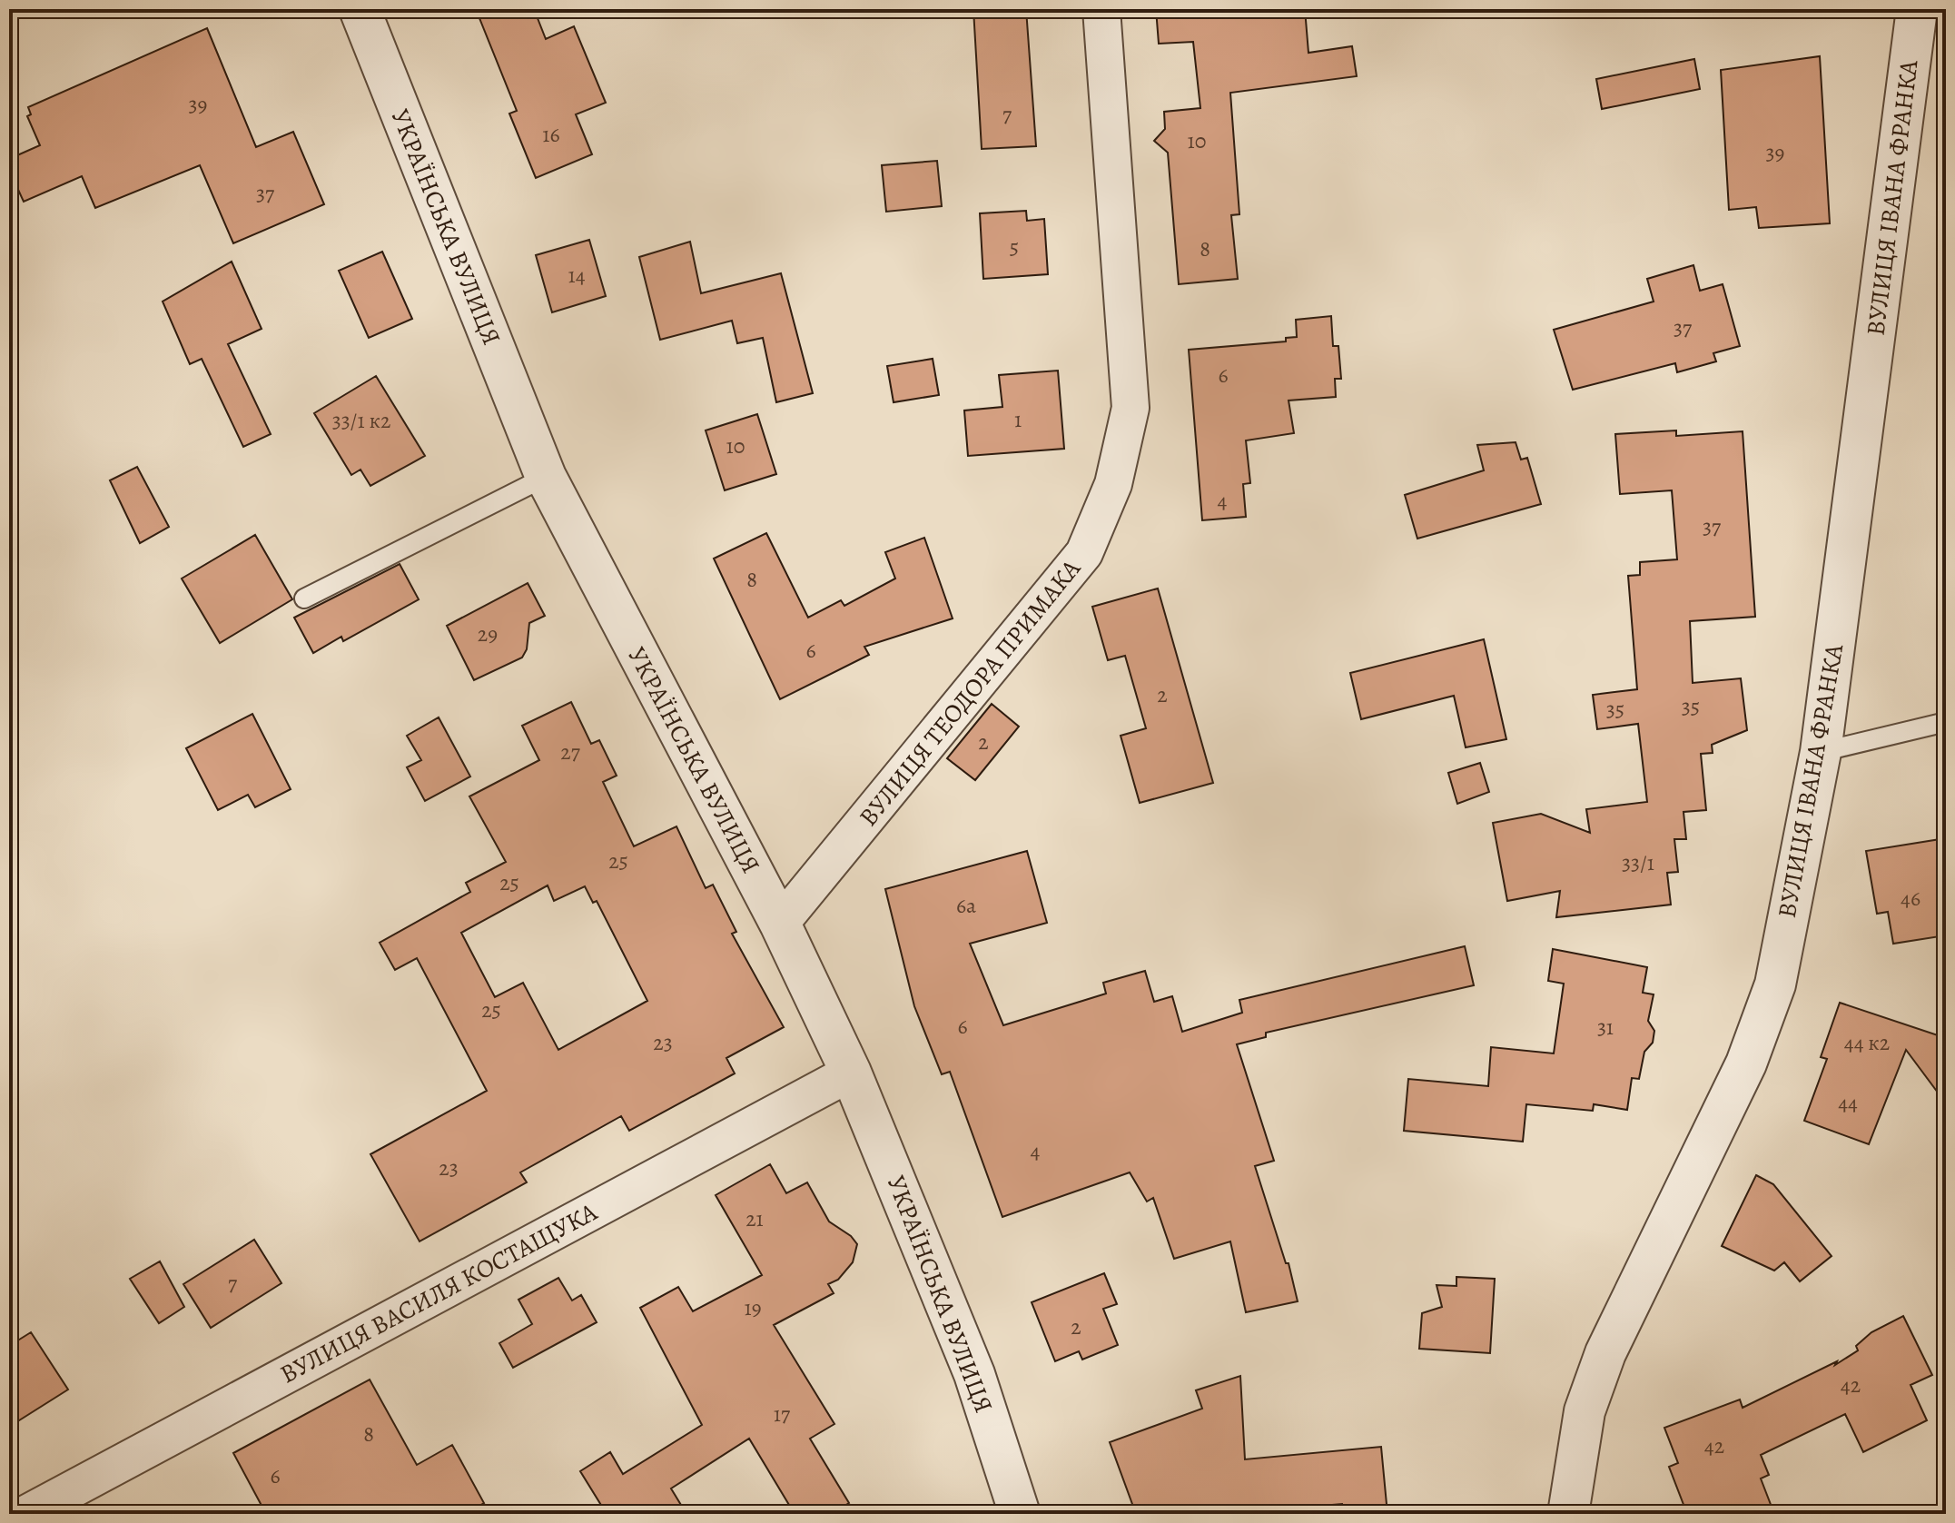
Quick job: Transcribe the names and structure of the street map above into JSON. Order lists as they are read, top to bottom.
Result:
{
  "streets": {
    "street": [
      "ВУЛИЦЯ ІВАНА ФРАНКА",
      "УКРАЇНСЬКА ВУЛИЦЯ",
      "ВУЛИЦЯ ТЕОДОРА ПРИМАКА",
      "ВУЛИЦЯ ВАСИЛЯ КОСТАЩУКА"
    ]
  },
  "crossings": [
    ["УКРАЇНСЬКА ВУЛИЦЯ", "ВУЛИЦЯ ТЕОДОРА ПРИМАКА"],
    ["УКРАЇНСЬКА ВУЛИЦЯ", "ВУЛИЦЯ ВАСИЛЯ КОСТАЩУКА"]
  ],
  "house_numbers": [
    "39",
    "7",
    "16",
    "10",
    "39",
    "37",
    "5",
    "8",
    "14",
    "37",
    "6",
    "1",
    "33/1 к2",
    "10",
    "4",
    "37",
    "8",
    "29",
    "6",
    "2",
    "35",
    "35",
    "2",
    "27",
    "25",
    "33/1",
    "25",
    "46",
    "6а",
    "25",
    "6",
    "31",
    "23",
    "44 к2",
    "44",
    "4",
    "23",
    "21",
    "7",
    "19",
    "2",
    "42",
    "17",
    "8",
    "42",
    "6"
  ]
}
